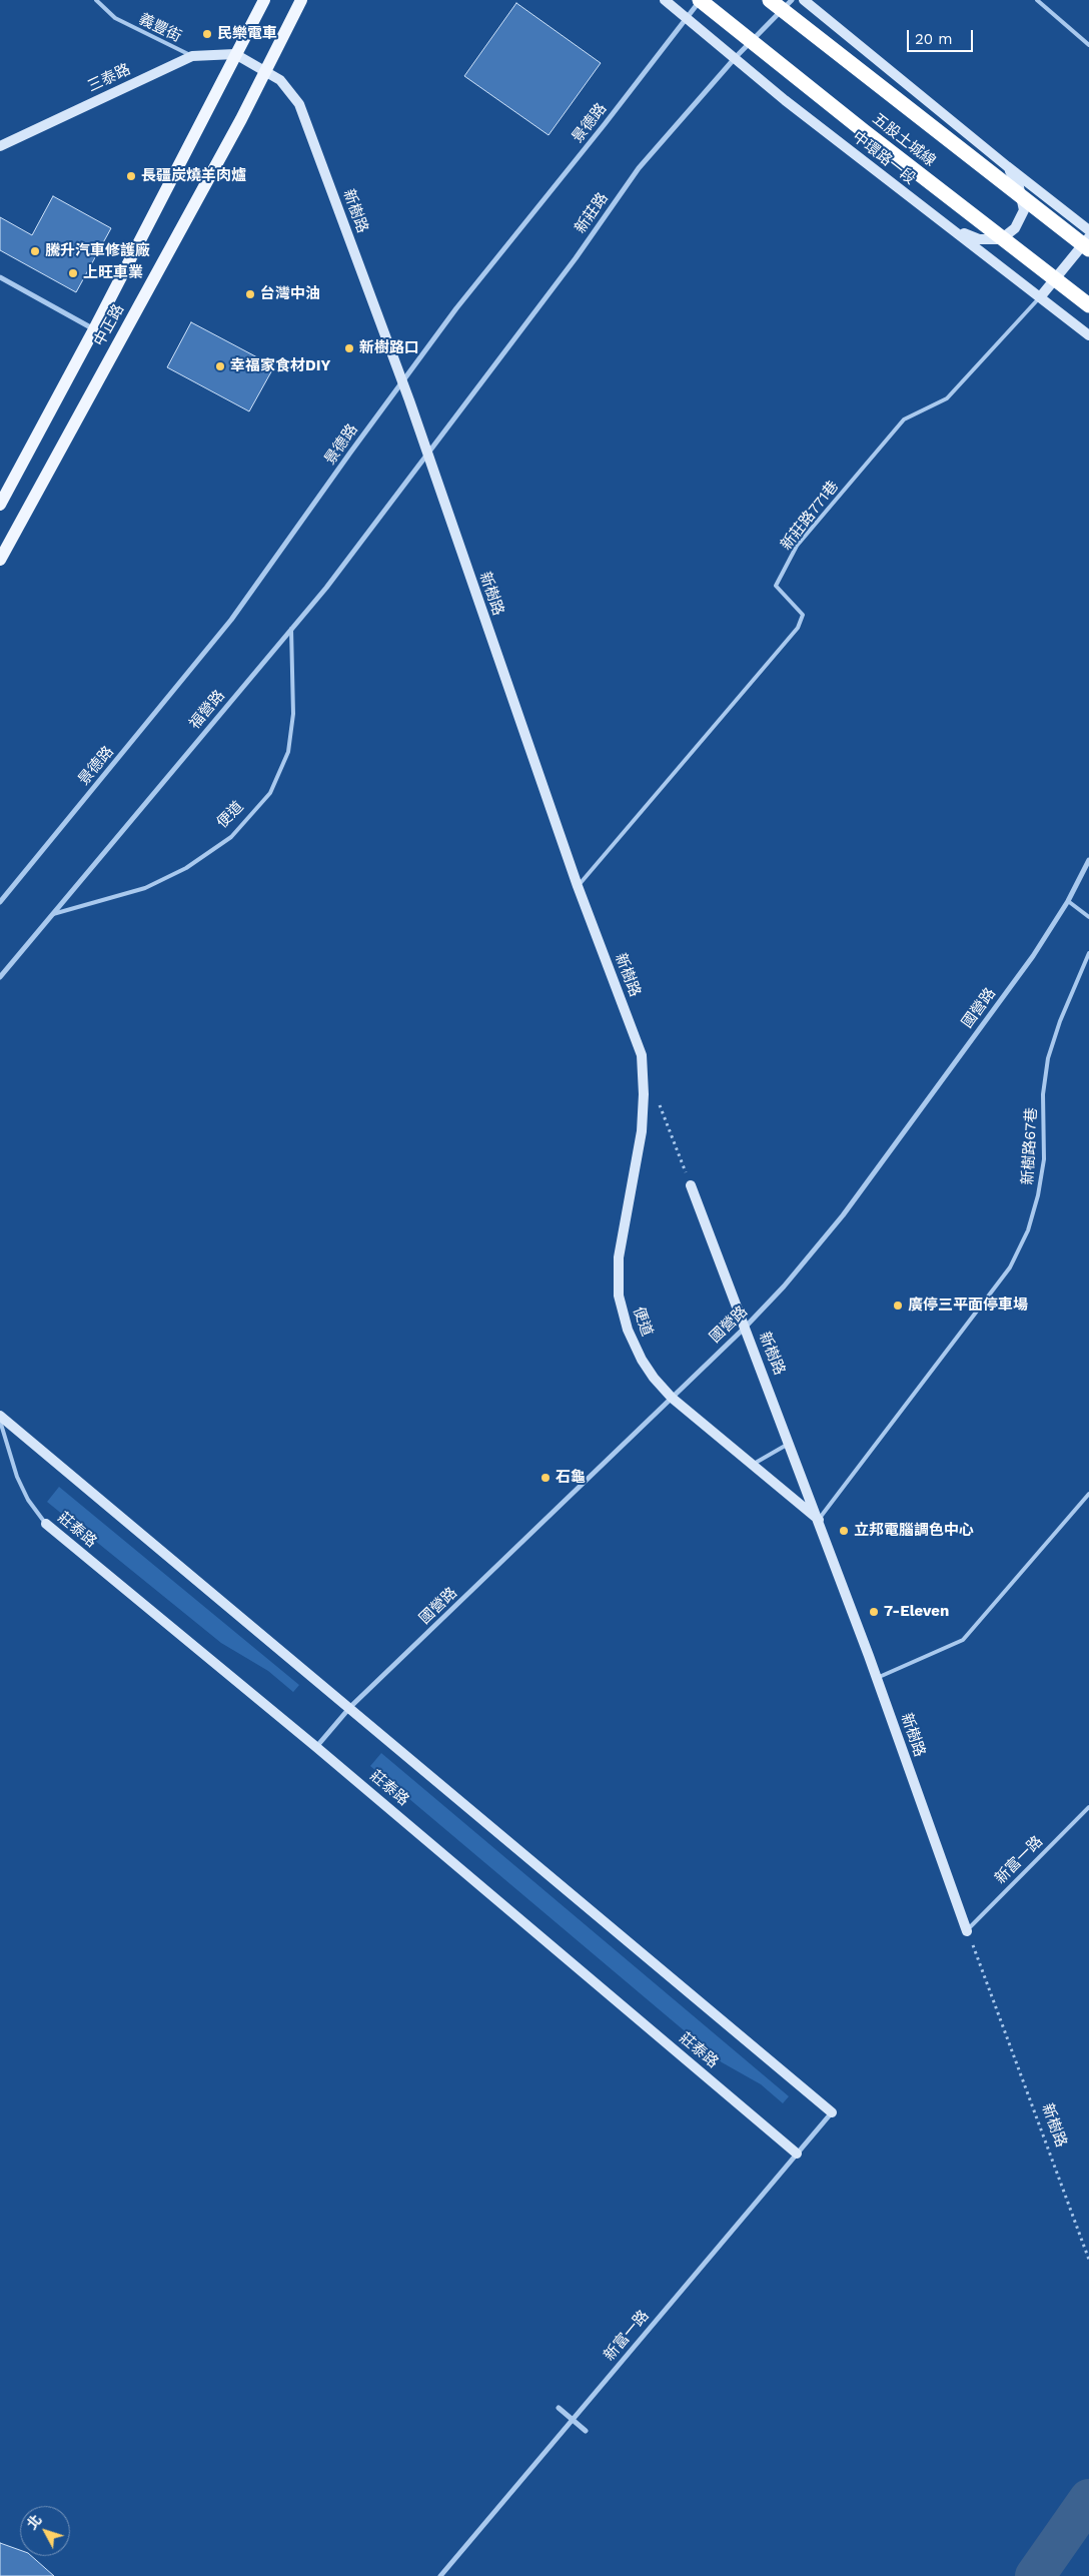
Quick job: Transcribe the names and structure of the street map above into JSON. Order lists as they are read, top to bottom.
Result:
{
  "streets": {
    "highway": ["五股土城線"],
    "main road": ["中正路"],
    "street": [
      "三泰路",
      "景德路",
      "中環路一段",
      "新樹路",
      "新莊路",
      "福營路",
      "便道",
      "國營路",
      "莊泰路",
      "新富一路"
    ],
    "lane": ["義豐街", "新莊路771巷", "新樹路67巷"]
  },
  "crossings": [
    ["義豐街", "三泰路"],
    ["三泰路", "新樹路"],
    ["三泰路", "中正路"],
    ["景德路", "五股土城線"],
    ["景德路", "中環路一段"],
    ["景德路", "新樹路"],
    ["中環路一段", "新莊路"],
    ["中環路一段", "新莊路771巷"],
    ["新樹路", "新莊路"],
    ["新樹路", "中正路"],
    ["新樹路", "新莊路771巷"],
    ["新樹路", "福營路"],
    ["新樹路", "便道"],
    ["新樹路", "國營路"],
    ["新樹路", "新樹路67巷"],
    ["新樹路", "新富一路"],
    ["新莊路", "福營路"],
    ["福營路", "便道"],
    ["便道", "國營路"],
    ["便道", "新樹路67巷"],
    ["國營路", "莊泰路"],
    ["莊泰路", "新富一路"]
  ],
  "places": [
    "民樂電車",
    "長疆炭燒羊肉爐",
    "騰升汽車修護廠",
    "上旺車業",
    "台灣中油",
    "新樹路口",
    "幸福家食材DIY",
    "廣停三平面停車場",
    "石龜",
    "立邦電腦調色中心",
    "7-Eleven"
  ],
  "scale_bar": "20 m",
  "north": "top left"
}
